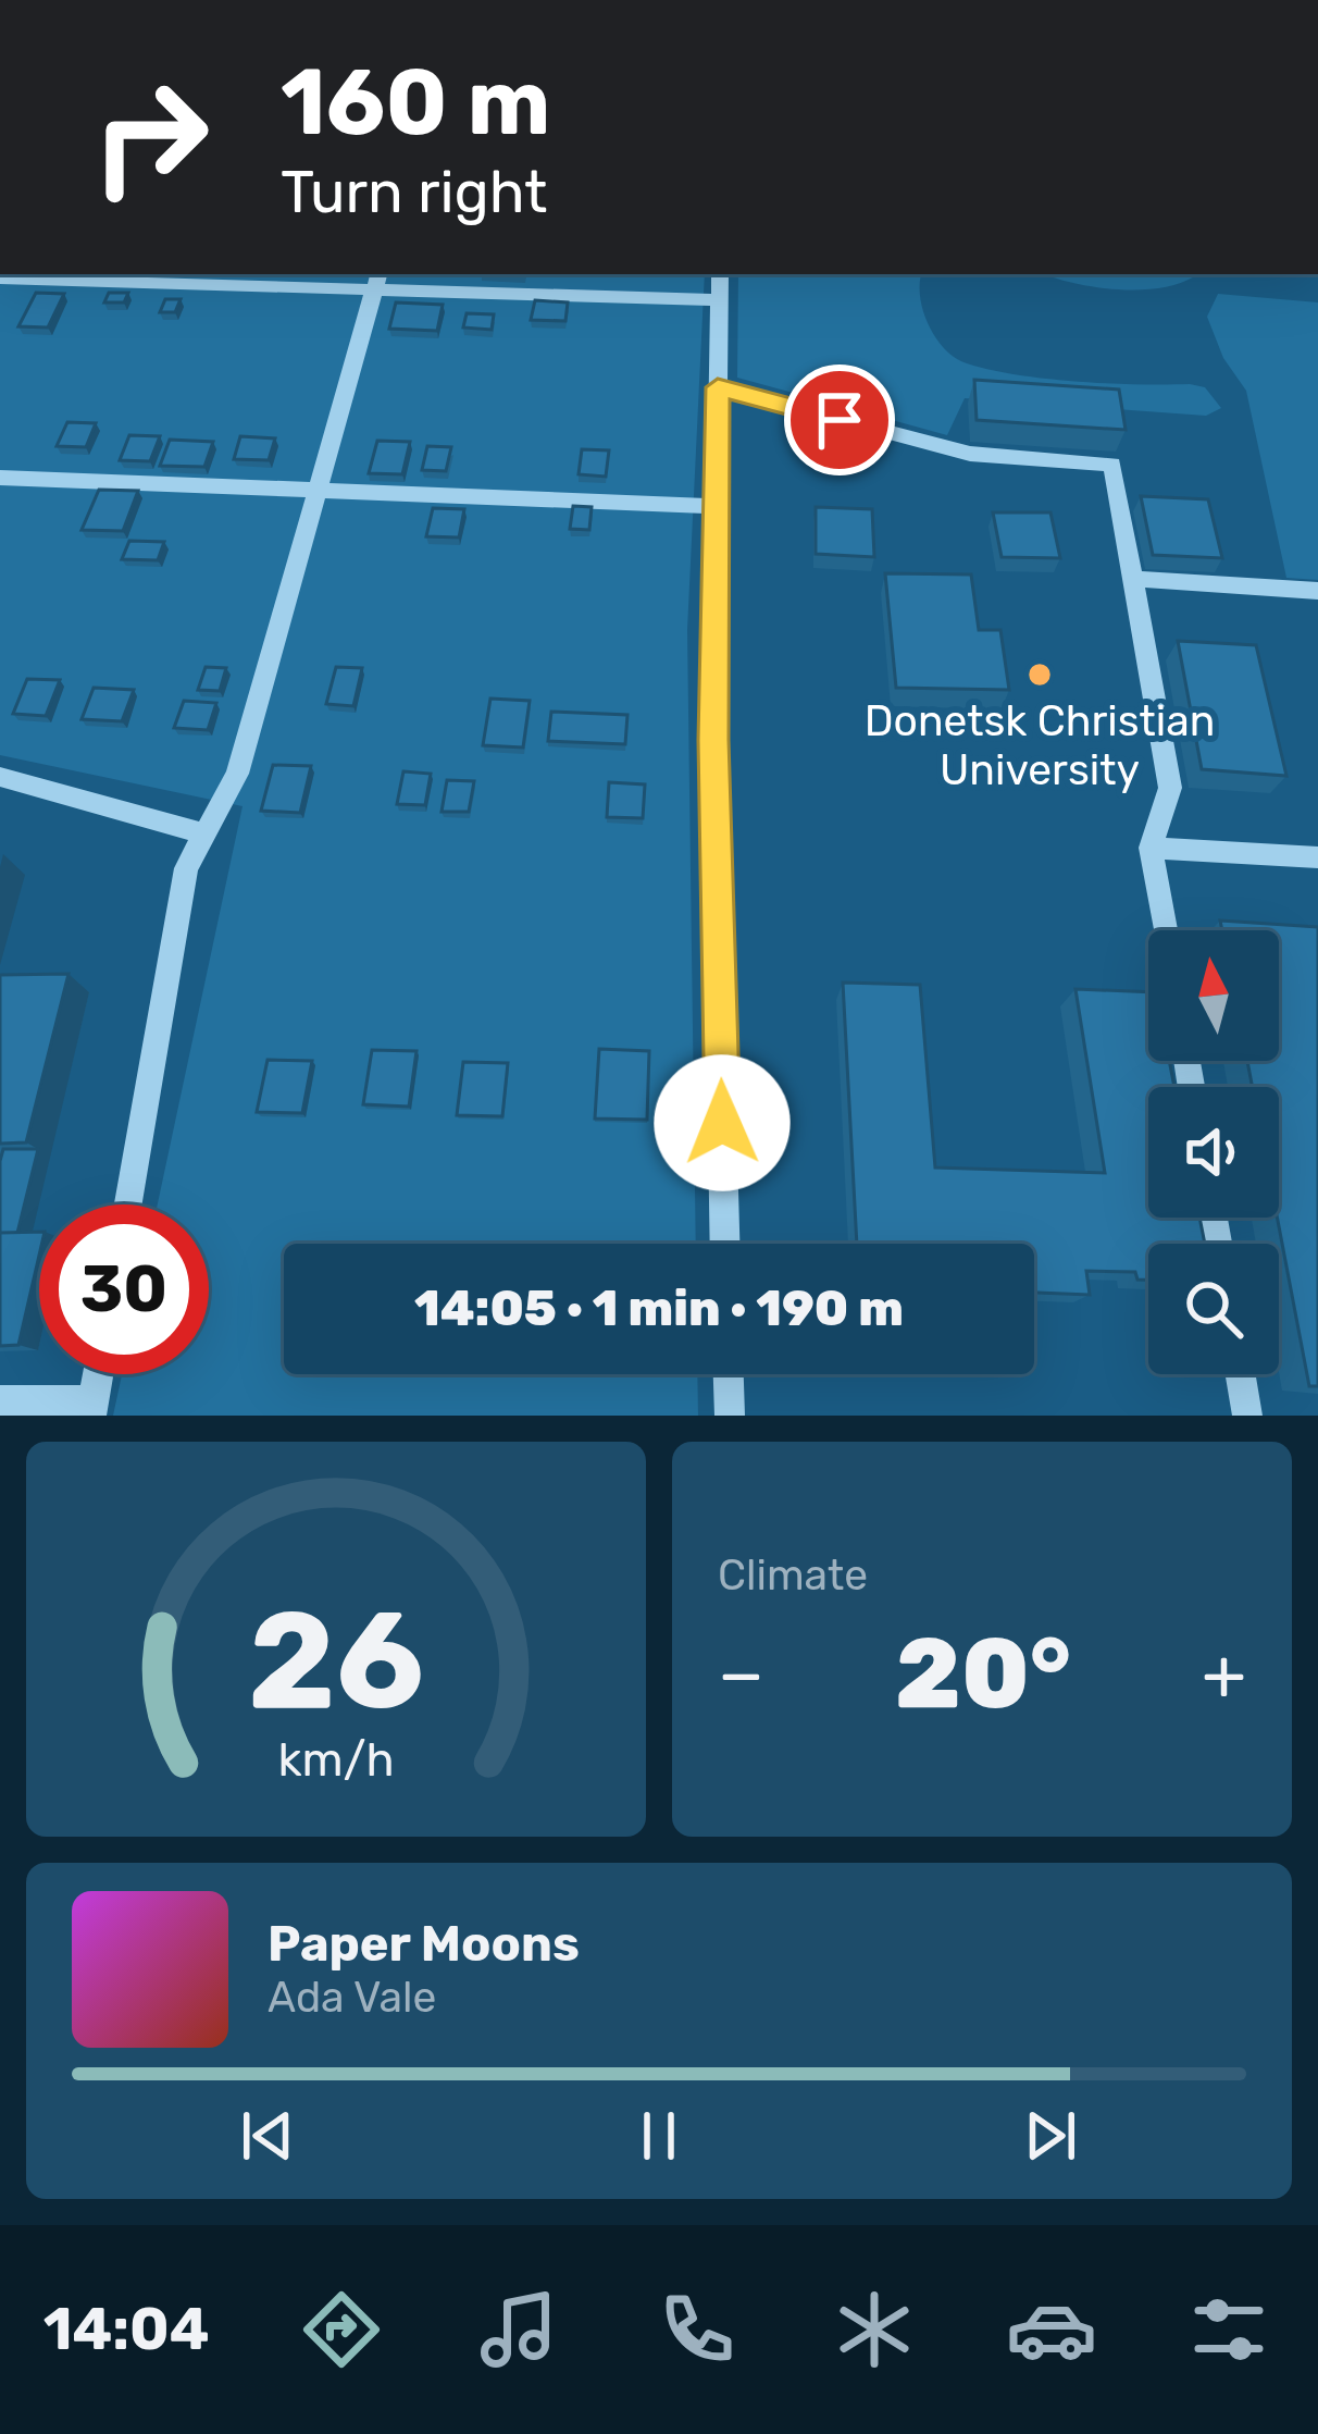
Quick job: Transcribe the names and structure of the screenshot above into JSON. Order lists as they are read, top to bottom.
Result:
{
  "places": ["Donetsk Christian University"],
  "north": "top",
  "page": {
    "turn": ["160 m", "Turn right"],
    "limit": "30",
    "trip": "14:05 · 1 min · 190 m",
    "tile": "Climate",
    "heat": ["−", "20°", "+"],
    "song": ["Paper Moons", "Ada Vale"],
    "tabs": "14:04",
    "gauge": ["26", "km/h"]
  }
}
